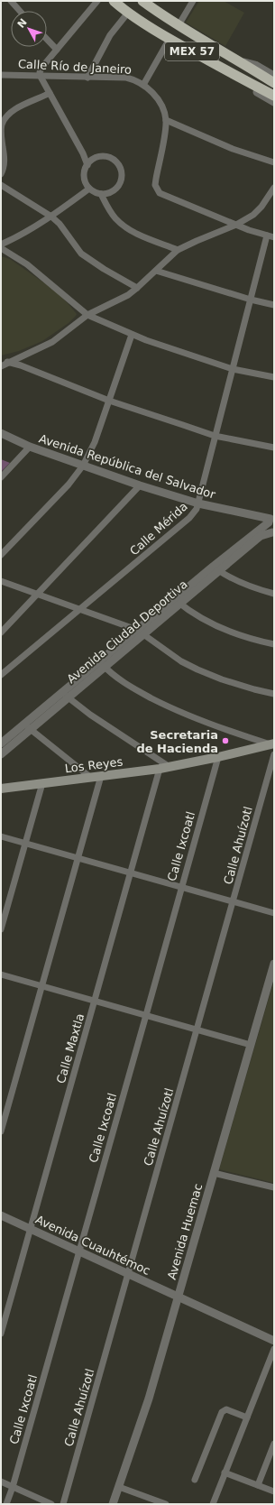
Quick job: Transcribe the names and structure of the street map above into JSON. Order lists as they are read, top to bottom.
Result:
{
  "streets": {
    "highway": ["MEX 57"],
    "main road": ["Los Reyes"],
    "street": [
      "Calle Río de Janeiro",
      "Avenida República del Salvador",
      "Calle Mérida",
      "Avenida Ciudad Deportiva",
      "Calle Ahuízotl",
      "Calle Ixcoatl",
      "Calle Maxtla",
      "Avenida Huemac",
      "Avenida Cuauhtémoc"
    ]
  },
  "crossings": [
    ["Calle Río de Janeiro", "Calle Mérida"],
    ["Avenida República del Salvador", "Calle Mérida"],
    ["Avenida República del Salvador", "Avenida Ciudad Deportiva"],
    ["Los Reyes", "Calle Ixcoatl"],
    ["Los Reyes", "Calle Maxtla"],
    ["Calle Ahuízotl", "Avenida Cuauhtémoc"],
    ["Calle Ixcoatl", "Avenida Cuauhtémoc"],
    ["Calle Maxtla", "Avenida Cuauhtémoc"],
    ["Avenida Huemac", "Avenida Cuauhtémoc"]
  ],
  "places": ["Secretaria de Hacienda"],
  "north": "top left"
}
